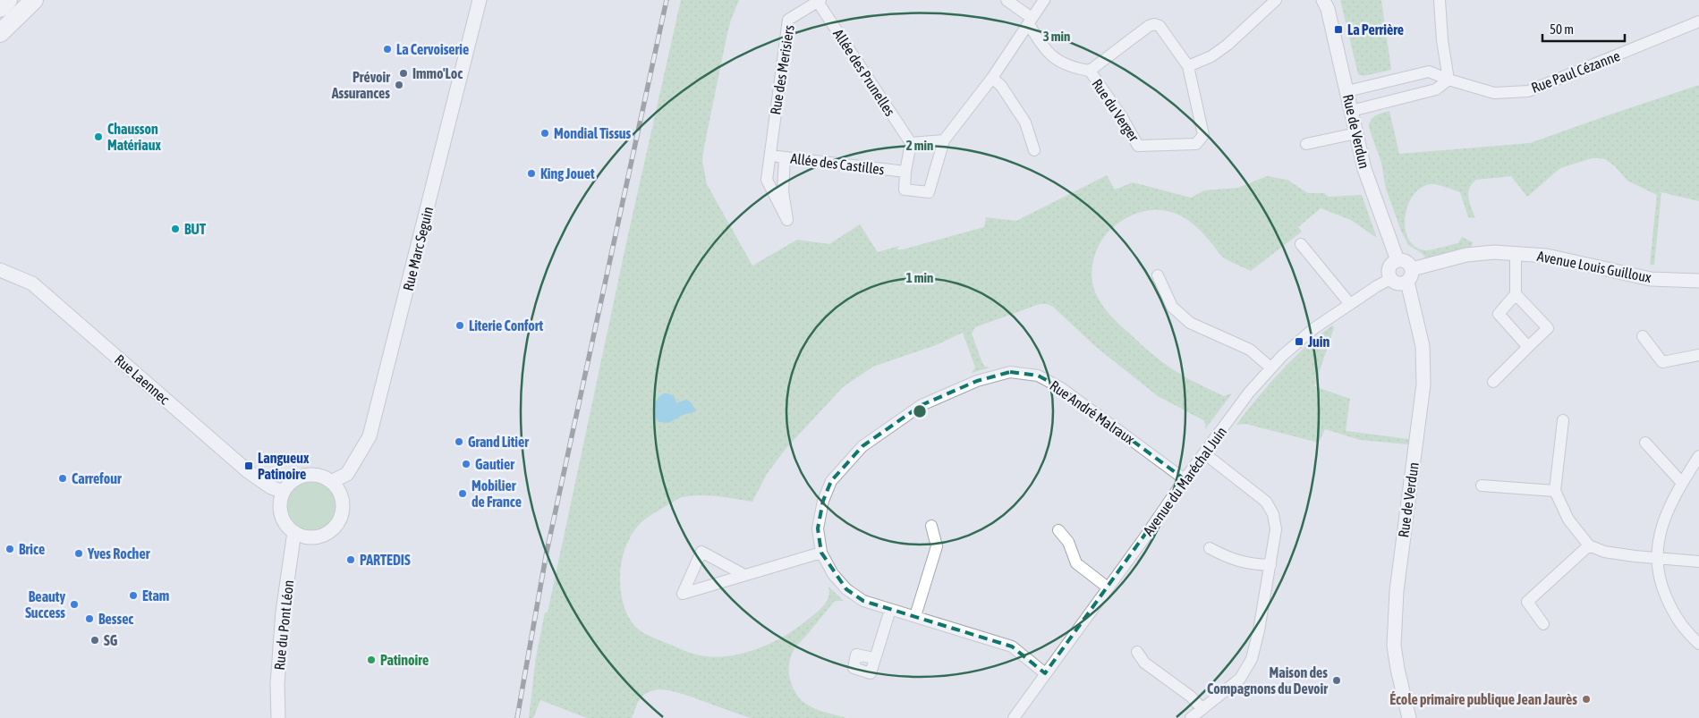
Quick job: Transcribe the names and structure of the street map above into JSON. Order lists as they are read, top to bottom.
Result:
{
  "streets": {
    "street": [
      "Rue des Merisiers",
      "Rue Paul Cézanne",
      "Allée des Prunelles",
      "Rue du Verger",
      "Rue de Verdun",
      "Allée des Castilles",
      "Rue Marc Seguin",
      "Avenue Louis Guilloux",
      "Rue Laennec",
      "Rue André Malraux",
      "Avenue du Maréchal Juin",
      "Rue du Pont Léon"
    ]
  },
  "crossings": [
    ["Rue des Merisiers", "Allée des Prunelles"],
    ["Rue des Merisiers", "Allée des Castilles"],
    ["Rue Paul Cézanne", "Rue de Verdun"],
    ["Rue de Verdun", "Avenue Louis Guilloux"],
    ["Rue de Verdun", "Avenue du Maréchal Juin"],
    ["Rue Marc Seguin", "Rue Laennec"],
    ["Rue Marc Seguin", "Rue du Pont Léon"],
    ["Avenue Louis Guilloux", "Avenue du Maréchal Juin"],
    ["Rue Laennec", "Rue du Pont Léon"],
    ["Rue André Malraux", "Avenue du Maréchal Juin"]
  ],
  "places": {
    "transit": ["La Perrière", "Juin", "Langueux Patinoire"],
    "other": [
      "La Cervoiserie",
      "Immo'Loc",
      "Prévoir Assurances",
      "Mondial Tissus",
      "Chausson Matériaux",
      "King Jouet",
      "BUT",
      "Literie Confort",
      "Grand Litier",
      "Gautier",
      "Carrefour",
      "Mobilier de France",
      "Brice",
      "Yves Rocher",
      "PARTEDIS",
      "Etam",
      "Beauty Success",
      "Bessec",
      "SG",
      "Patinoire",
      "Maison des Compagnons du Devoir",
      "École primaire publique Jean Jaurès"
    ]
  },
  "scale_bar": "50 m",
  "rings": ["3 min", "2 min", "1 min"]
}
